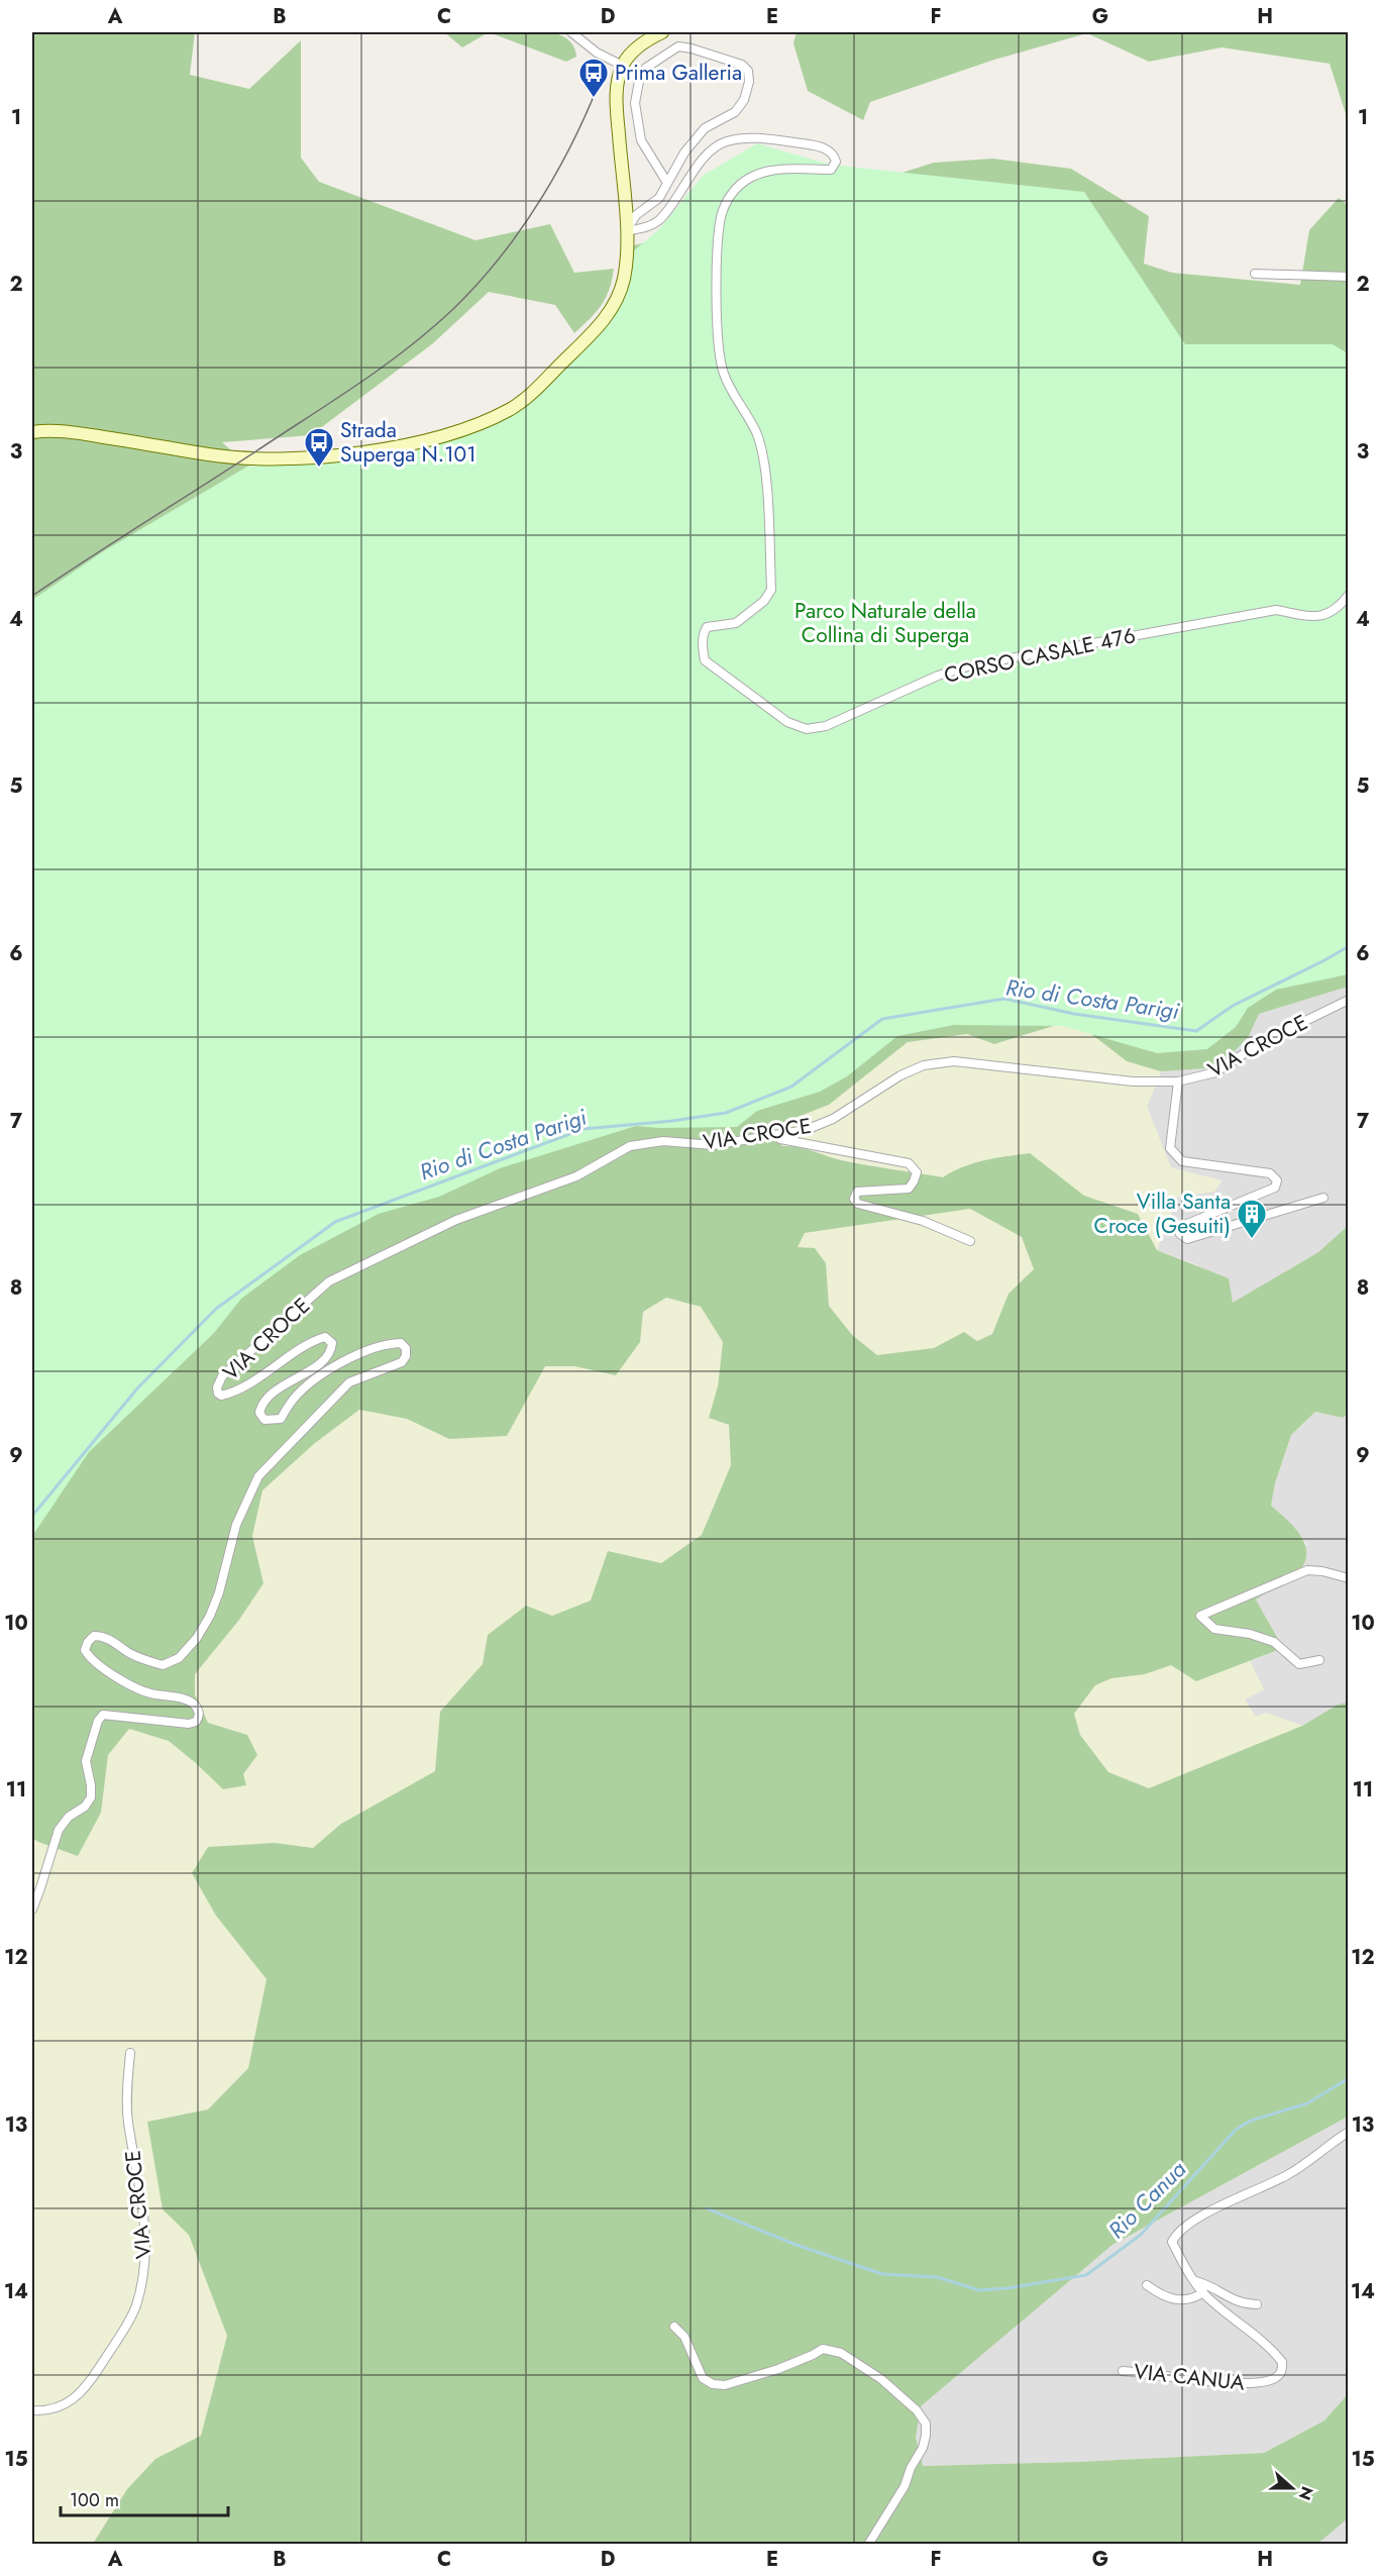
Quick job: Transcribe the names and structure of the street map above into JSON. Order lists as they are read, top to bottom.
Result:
{
  "streets": {
    "street": ["CORSO CASALE 476", "VIA CROCE", "VIA CANUA"]
  },
  "water": ["Rio di Costa Parigi", "Rio Canua"],
  "parks": ["Parco Naturale della Collina di Superga"],
  "places": {
    "bus stop": ["Prima Galleria", "Strada Superga N.101"],
    "building": ["Villa Santa Croce (Gesuiti)"]
  },
  "scale_bar": "100 m",
  "north": "right",
  "grid": {
    "columns": [
      "A",
      "B",
      "C",
      "D",
      "E",
      "F",
      "G",
      "H"
    ],
    "rows": [
      "1",
      "2",
      "3",
      "4",
      "5",
      "6",
      "7",
      "8",
      "9",
      "10",
      "11",
      "12",
      "13",
      "14",
      "15"
    ]
  }
}
